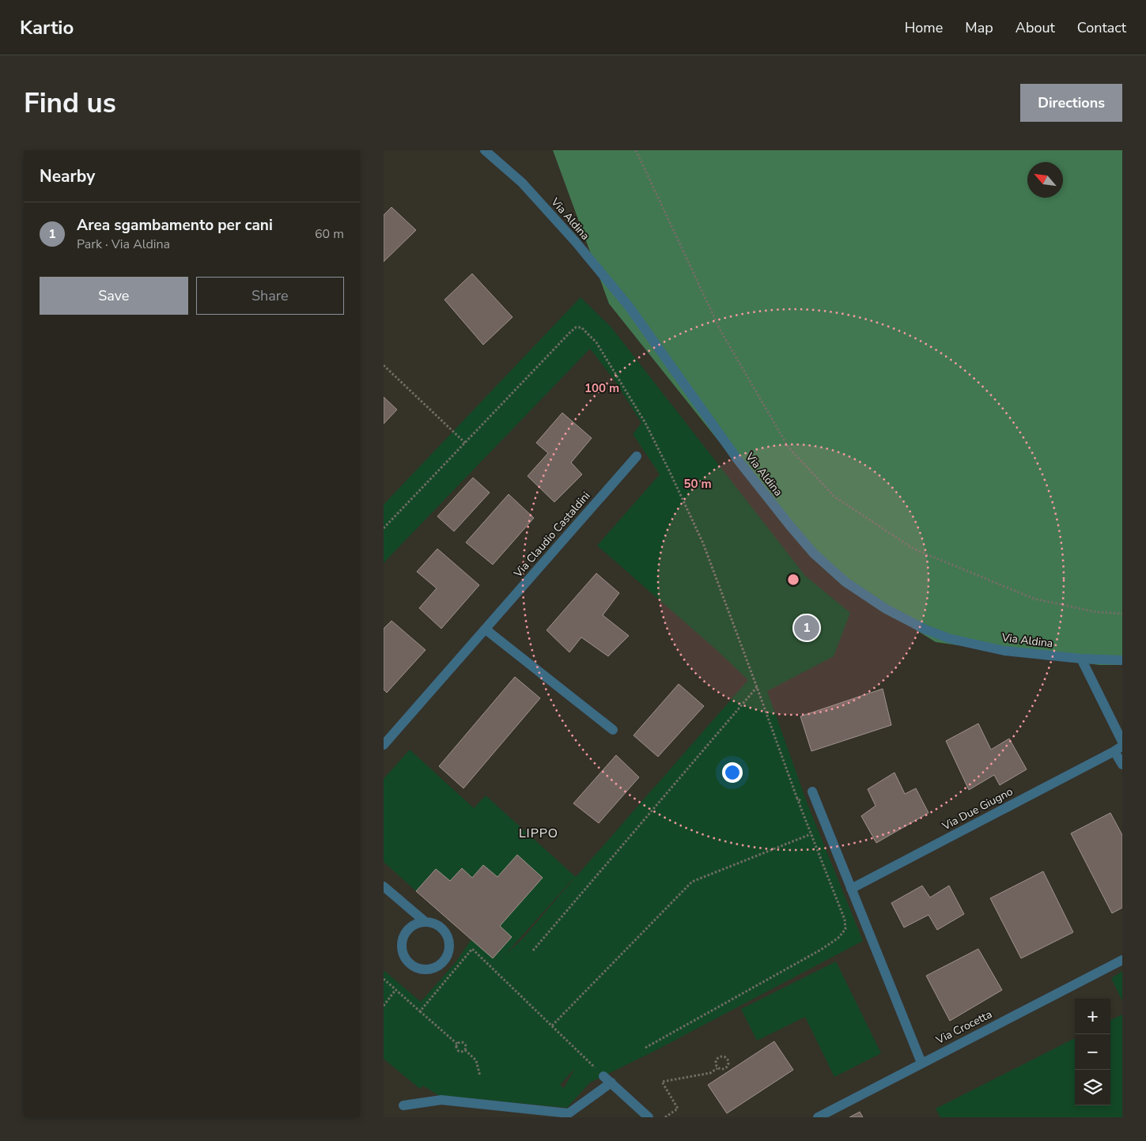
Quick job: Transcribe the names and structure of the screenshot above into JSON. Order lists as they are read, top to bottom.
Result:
{
  "streets": {
    "street": [
      "Via Aldina",
      "Via Claudio Castaldini",
      "Via Due Giugno",
      "Via Crocetta"
    ]
  },
  "districts": ["LIPPO"],
  "north": "top left",
  "page": {
    "header": "Kartio",
    "nav": [
      "Home",
      "Map",
      "About",
      "Contact"
    ],
    "buttons": [
      "Directions",
      ["Save", "Share"]
    ],
    "title": "Find us",
    "heading": "Nearby",
    "list": [
      {
        "mark": "1",
        "name": "Area sgambamento per cani",
        "note": "Park · Via Aldina",
        "value": "60 m"
      }
    ],
    "pins": "1",
    "map_buttons": ["+", "−"]
  },
  "rings": ["100 m", "50 m"]
}
